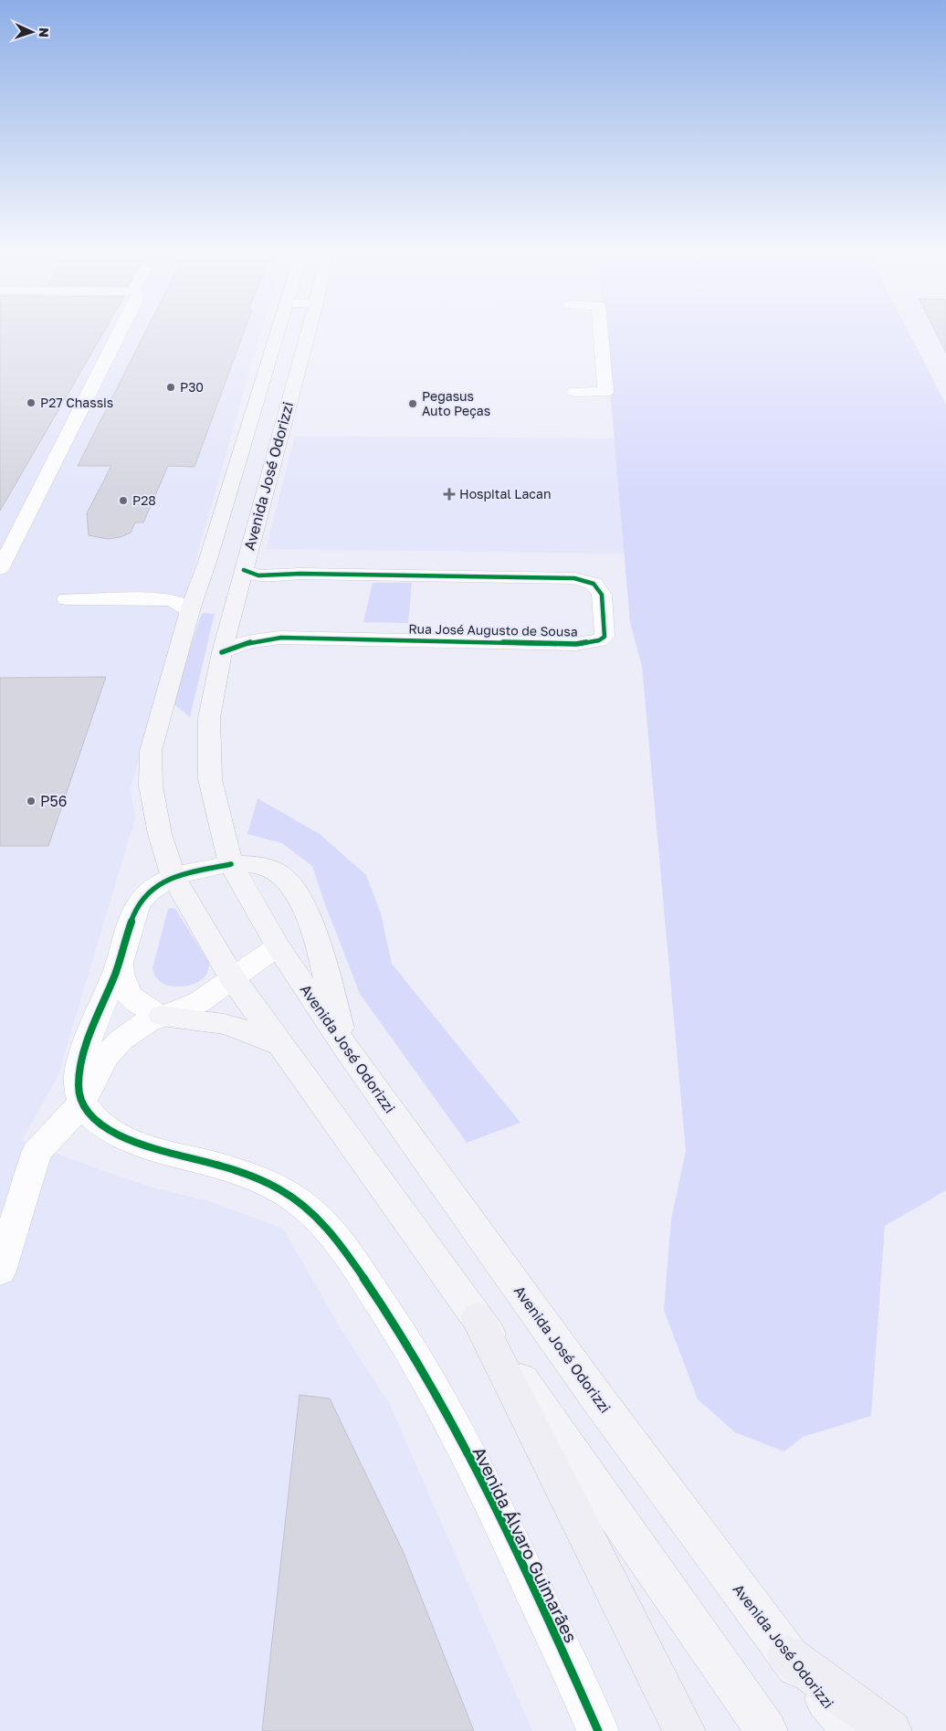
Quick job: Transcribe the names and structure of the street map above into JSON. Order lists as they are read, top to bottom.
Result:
{
  "streets": {
    "main road": ["Avenida José Odorizzi"],
    "street": ["Rua José Augusto de Sousa", "Avenida Álvaro Guimarães"]
  },
  "crossings": [
    ["Avenida José Odorizzi", "Rua José Augusto de Sousa"]
  ],
  "places": {
    "other": [
      "P30",
      "P27 Chassis",
      "Pegasus Auto Peças",
      "P28",
      "P56"
    ],
    "health": ["Hospital Lacan"]
  },
  "north": "right"
}
